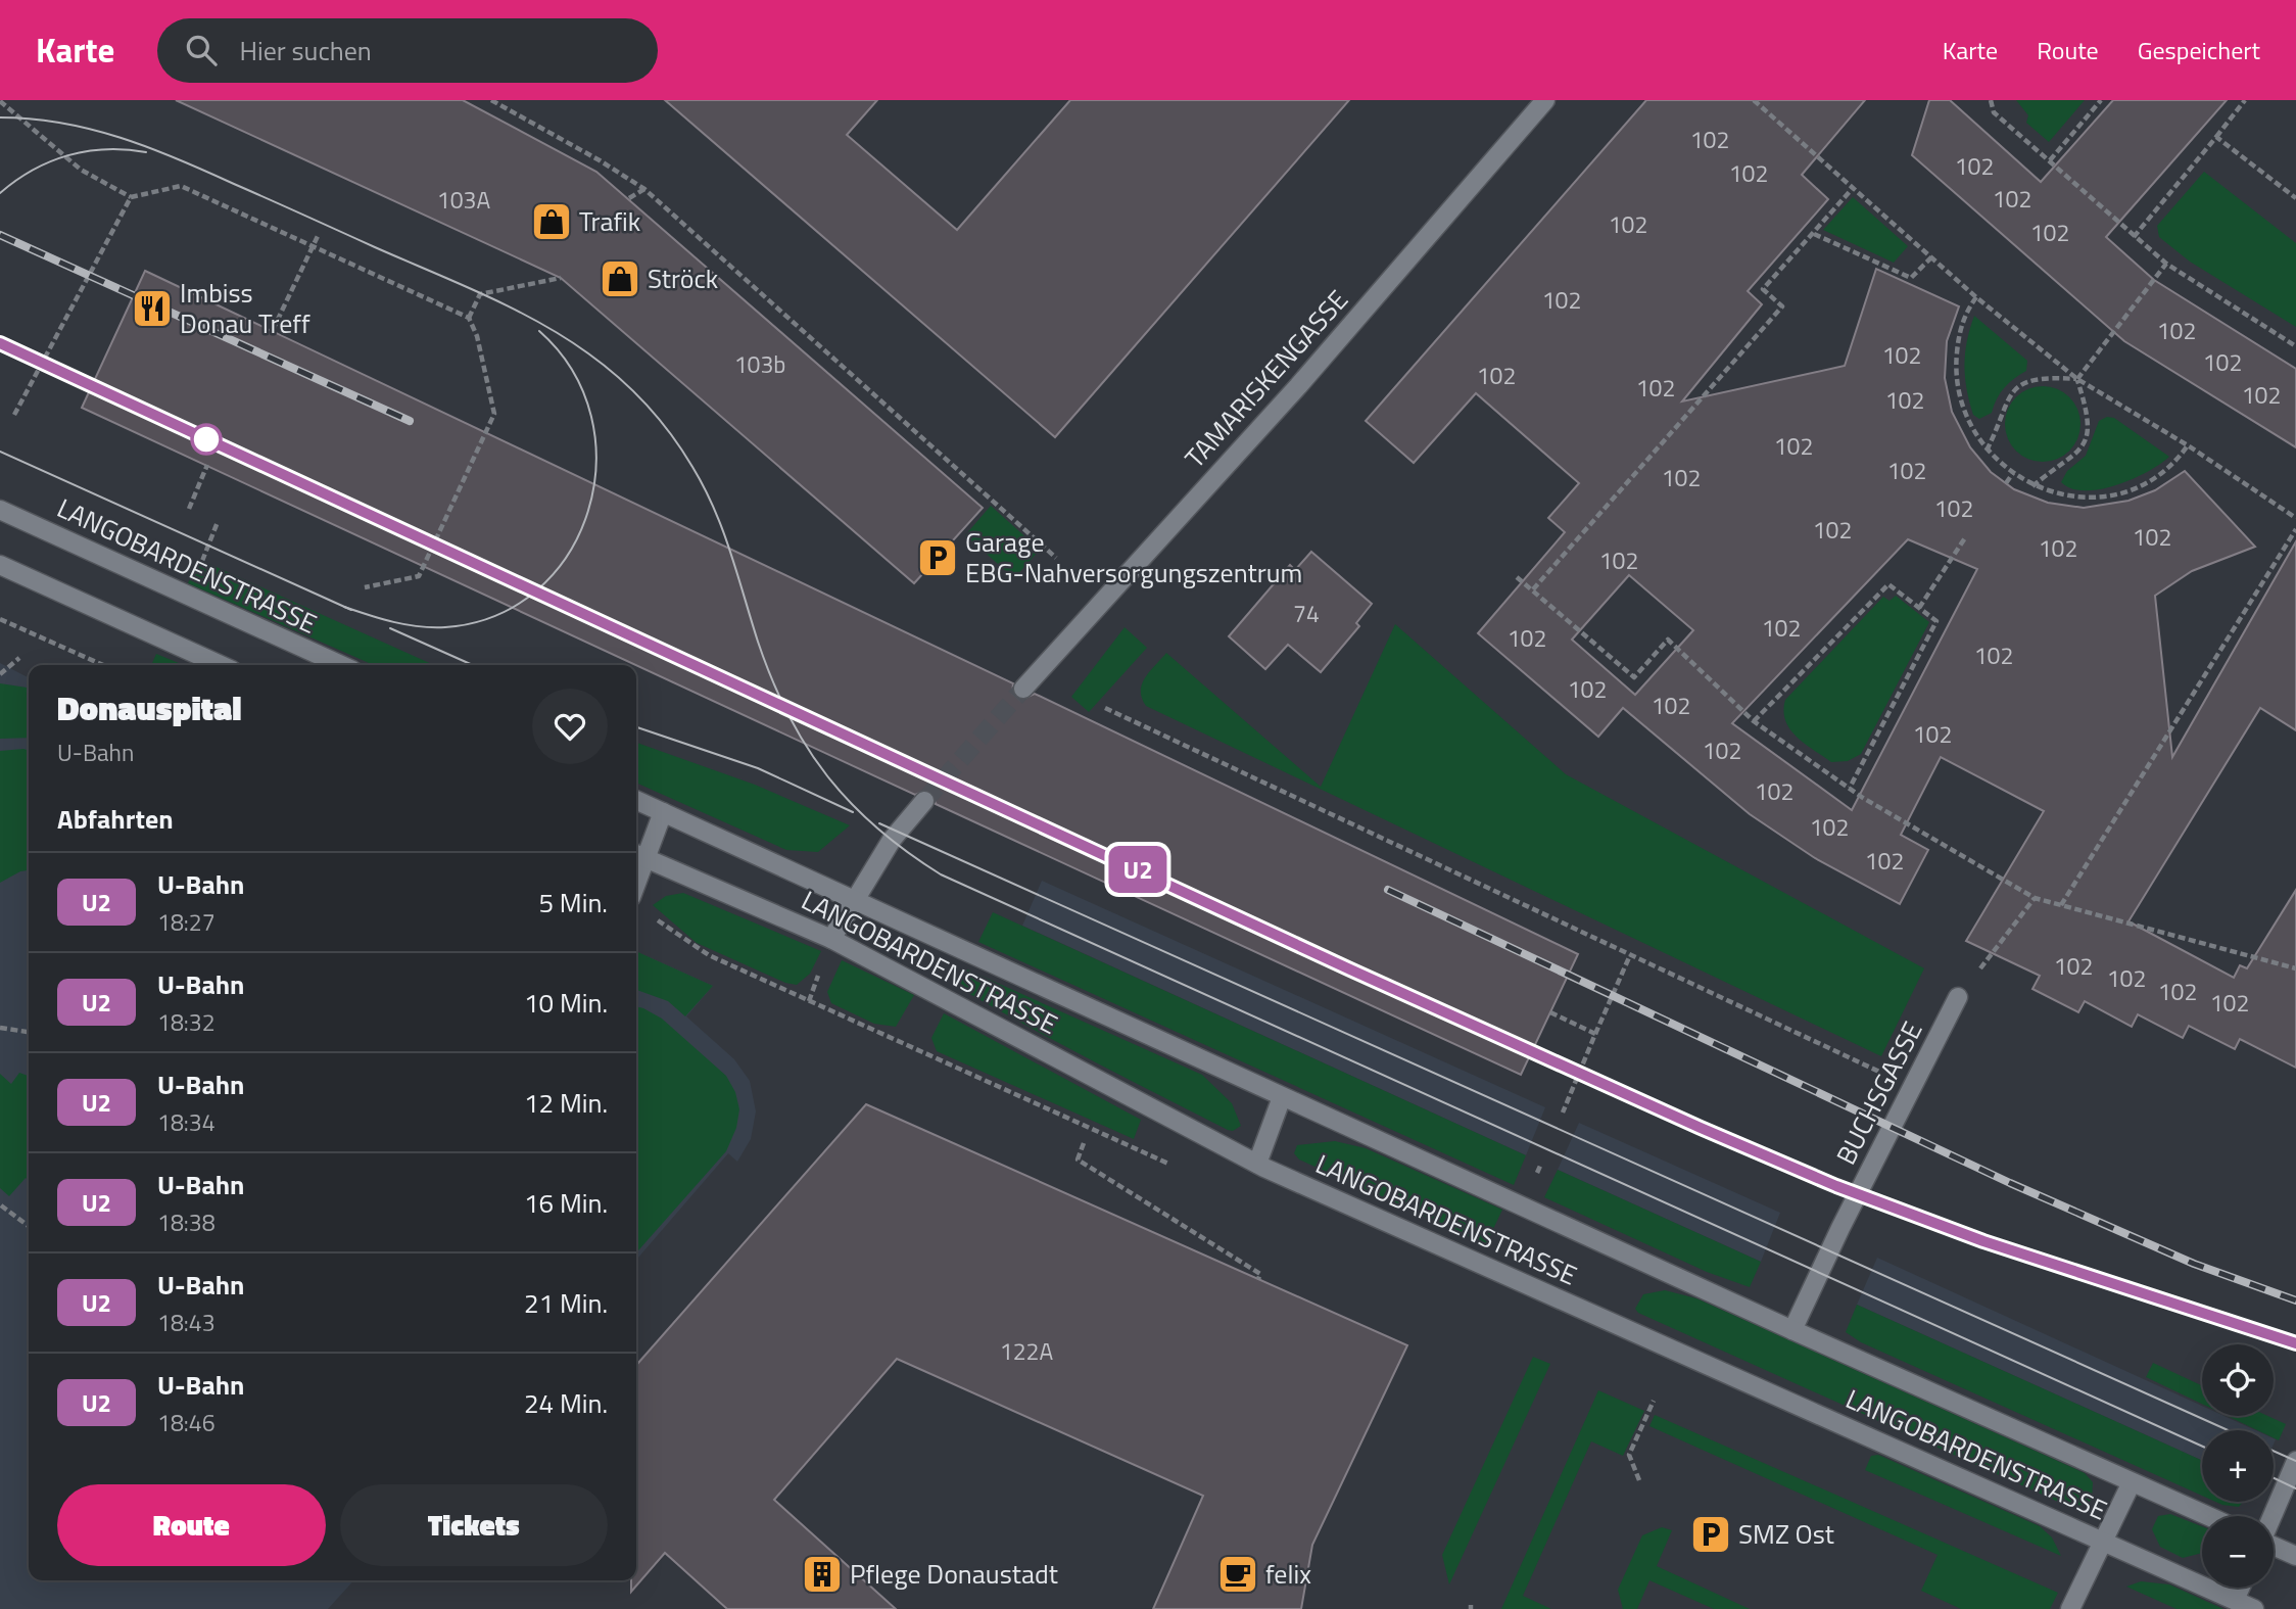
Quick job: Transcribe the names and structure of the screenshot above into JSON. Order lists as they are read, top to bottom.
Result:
{
  "streets": {
    "street": ["TAMARISKENGASSE", "LANGOBARDENSTRASSE", "BUCHSGASSE"]
  },
  "crossings": [
    ["LANGOBARDENSTRASSE", "BUCHSGASSE"]
  ],
  "places": {
    "shop": ["Trafik", "Ströck"],
    "restaurant": ["Imbiss Donau Treff"],
    "parking": ["Garage EBG-Nahversorgungszentrum", "SMZ Ost"],
    "building": ["Pflege Donaustadt"],
    "cafe": ["felix"]
  },
  "lines": ["metro line U2"],
  "house_numbers": [
    "102",
    "102",
    "102",
    "102",
    "103A",
    "102",
    "102",
    "102",
    "102",
    "102",
    "102",
    "103b",
    "102",
    "102",
    "102",
    "102",
    "102",
    "102",
    "102",
    "102",
    "102",
    "102",
    "102",
    "102",
    "74",
    "102",
    "102",
    "102",
    "102",
    "102",
    "102",
    "102",
    "102",
    "102",
    "102",
    "102",
    "102",
    "102",
    "102",
    "122A"
  ],
  "page": {
    "header": "Karte",
    "search": "Hier suchen",
    "nav": ["Karte", "Route", "Gespeichert"],
    "on_map": "U2",
    "heading": [
      ["Donauspital", "U-Bahn"],
      "Abfahrten"
    ],
    "list": [
      {
        "mark": "U2",
        "name": "U-Bahn",
        "note": "18:27",
        "value": "5 Min."
      },
      {
        "mark": "U2",
        "name": "U-Bahn",
        "note": "18:32",
        "value": "10 Min."
      },
      {
        "mark": "U2",
        "name": "U-Bahn",
        "note": "18:34",
        "value": "12 Min."
      },
      {
        "mark": "U2",
        "name": "U-Bahn",
        "note": "18:38",
        "value": "16 Min."
      },
      {
        "mark": "U2",
        "name": "U-Bahn",
        "note": "18:43",
        "value": "21 Min."
      },
      {
        "mark": "U2",
        "name": "U-Bahn",
        "note": "18:46",
        "value": "24 Min."
      }
    ],
    "map_buttons": ["+", "−"],
    "buttons": ["Route", "Tickets"]
  }
}
